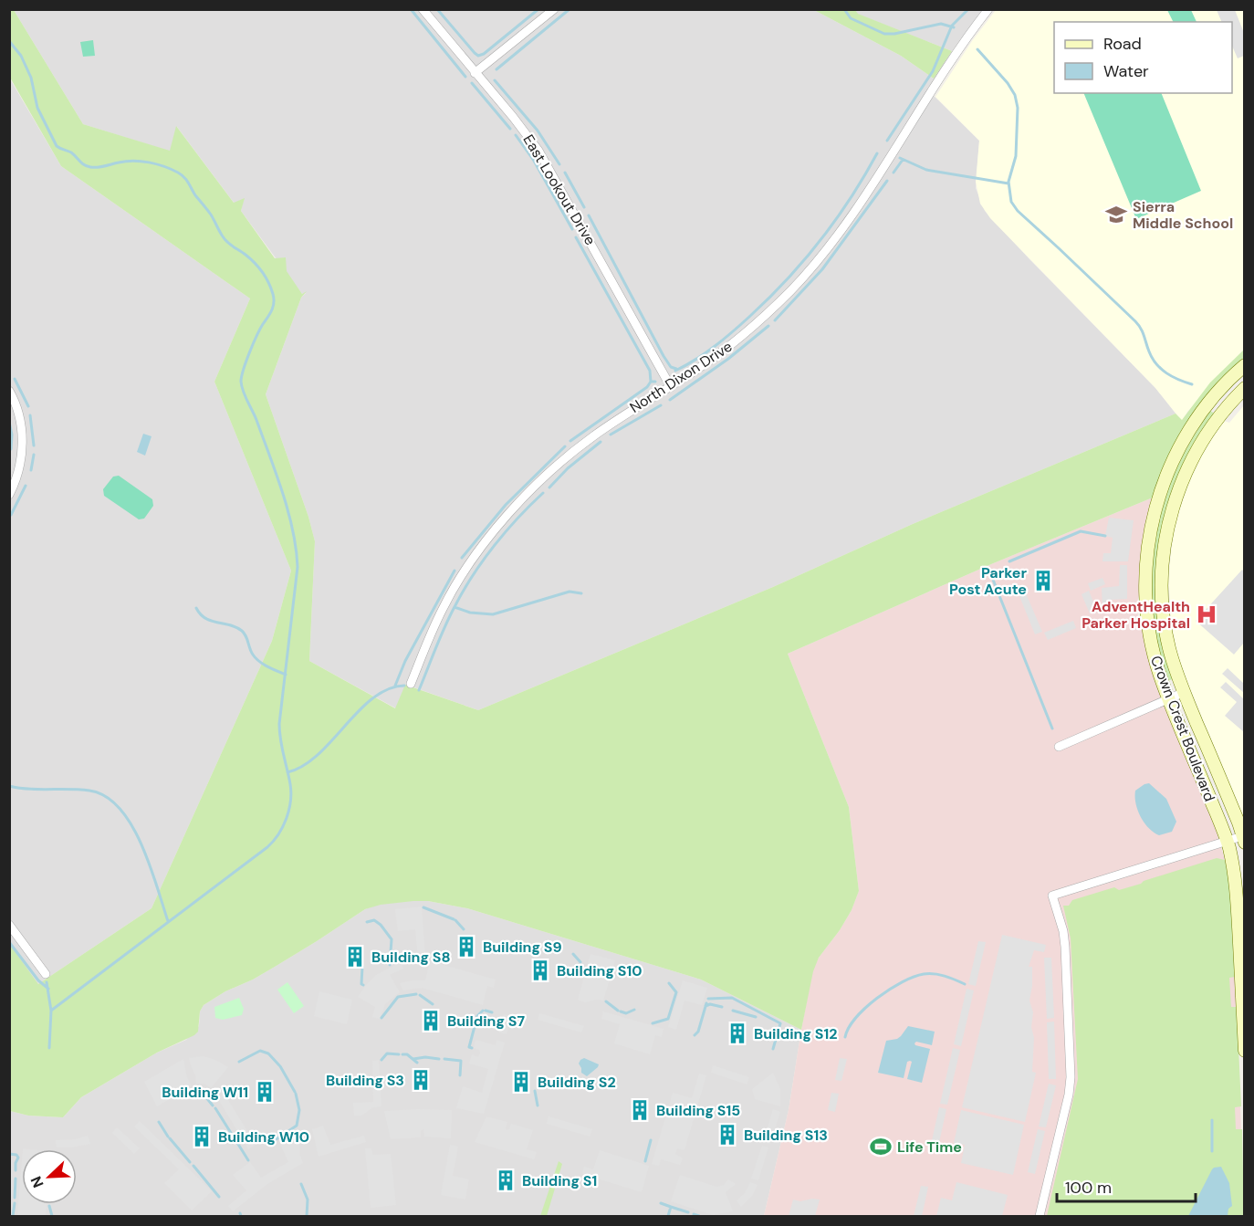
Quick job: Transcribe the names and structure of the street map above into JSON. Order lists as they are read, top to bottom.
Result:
{
  "streets": {
    "main road": ["Crown Crest Boulevard"],
    "street": ["East Lookout Drive", "North Dixon Drive"]
  },
  "crossings": [
    ["East Lookout Drive", "North Dixon Drive"]
  ],
  "places": {
    "school or university": ["Sierra Middle School"],
    "building": [
      "Parker Post Acute",
      "Building S9",
      "Building S8",
      "Building S10",
      "Building S7",
      "Building S12",
      "Building S3",
      "Building S2",
      "Building W11",
      "Building S15",
      "Building S13",
      "Building W10",
      "Building S1"
    ],
    "hospital": ["AdventHealth Parker Hospital"],
    "sports": ["Life Time"]
  },
  "legend": ["Road", "Water"],
  "scale_bar": "100 m",
  "north": "bottom left"
}
